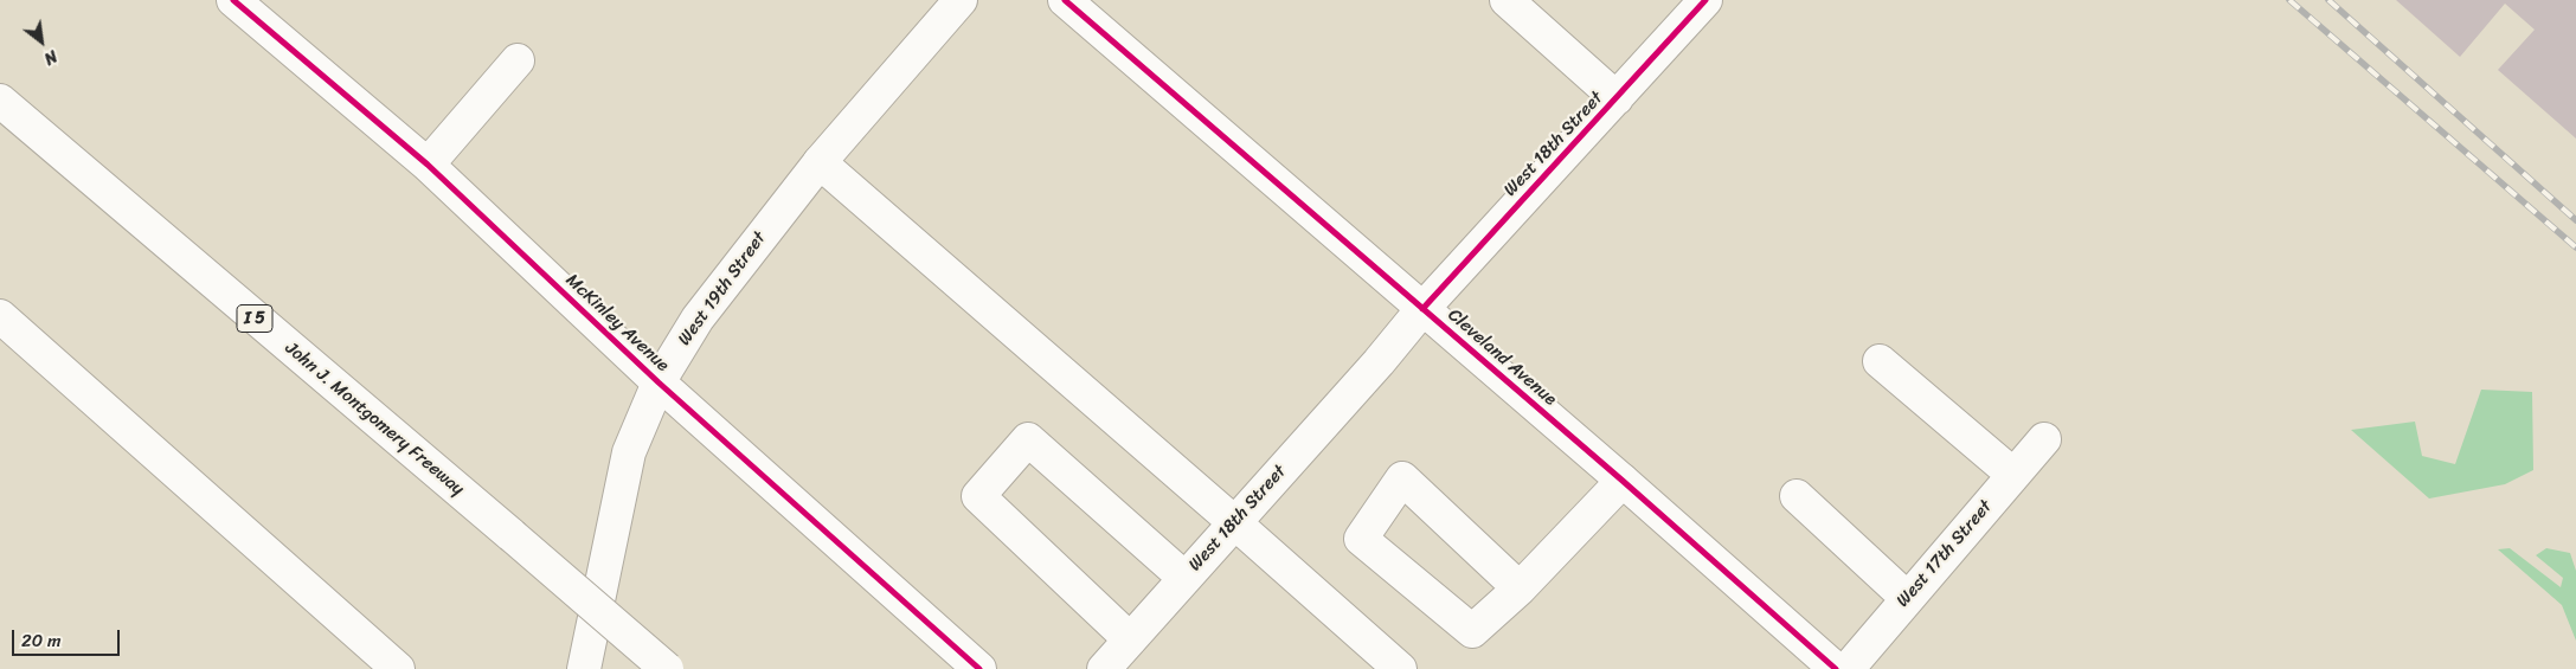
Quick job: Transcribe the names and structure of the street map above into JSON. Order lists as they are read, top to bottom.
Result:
{
  "streets": {
    "main road": [
      "West 18th Street",
      "West 19th Street",
      "I 5",
      "McKinley Avenue",
      "Cleveland Avenue",
      "John J. Montgomery Freeway",
      "West 17th Street"
    ]
  },
  "crossings": [
    ["West 18th Street", "Cleveland Avenue"],
    ["West 19th Street", "McKinley Avenue"]
  ],
  "scale_bar": "20 m",
  "north": "bottom right"
}
